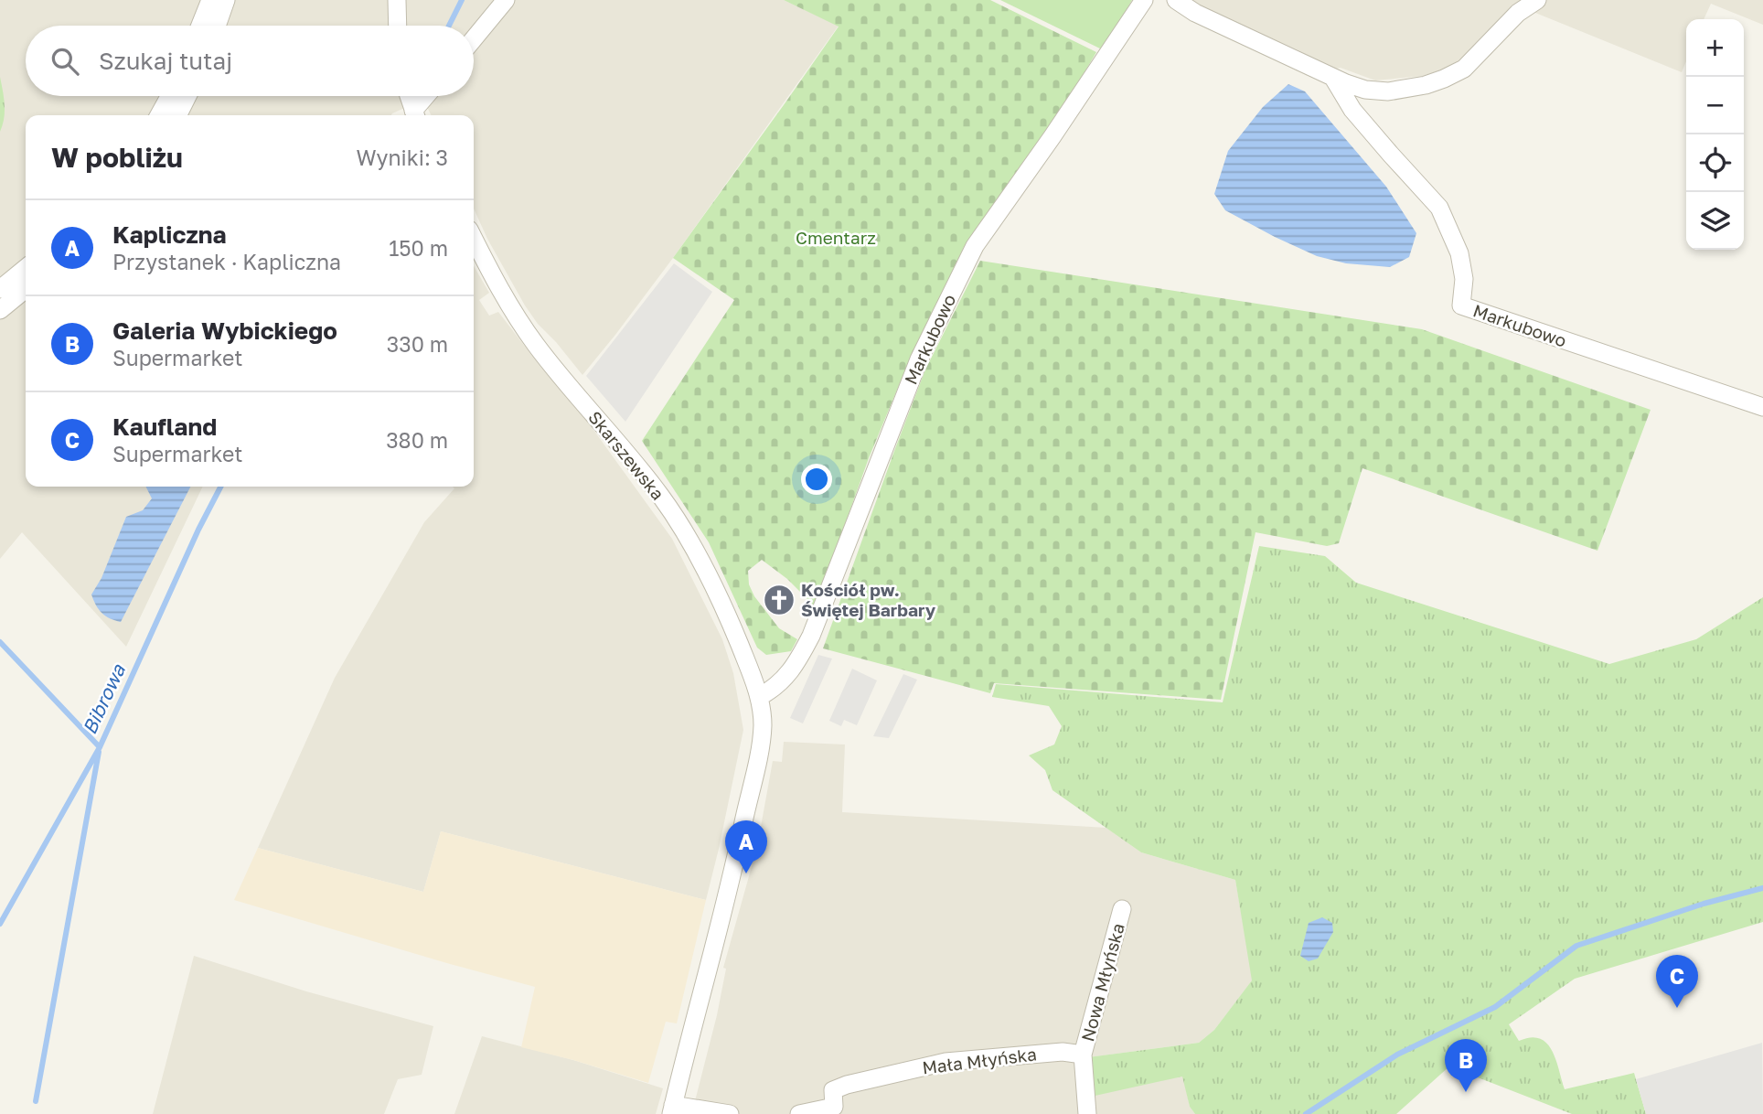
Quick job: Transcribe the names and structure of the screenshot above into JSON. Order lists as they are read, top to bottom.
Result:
{
  "streets": {
    "street": [
      "Markubowo",
      "Skarszewska",
      "Nowa Młyńska",
      "Mała Młyńska"
    ]
  },
  "crossings": [
    ["Markubowo", "Skarszewska"],
    ["Nowa Młyńska", "Mała Młyńska"]
  ],
  "water": ["Bibrowa"],
  "parks": ["Cmentarz"],
  "places": {
    "church": ["Kościół pw. Świętej Barbary"]
  },
  "page": {
    "map_buttons": ["+", "−"],
    "search": "Szukaj tutaj",
    "heading": ["W pobliżu", "Wyniki: 3"],
    "list": [
      {
        "mark": "A",
        "name": "Kapliczna",
        "note": "Przystanek · Kapliczna",
        "value": "150 m"
      },
      {
        "mark": "B",
        "name": "Galeria Wybickiego",
        "note": "Supermarket",
        "value": "330 m"
      },
      {
        "mark": "C",
        "name": "Kaufland",
        "note": "Supermarket",
        "value": "380 m"
      }
    ],
    "pins": ["A", "C", "B"]
  }
}
